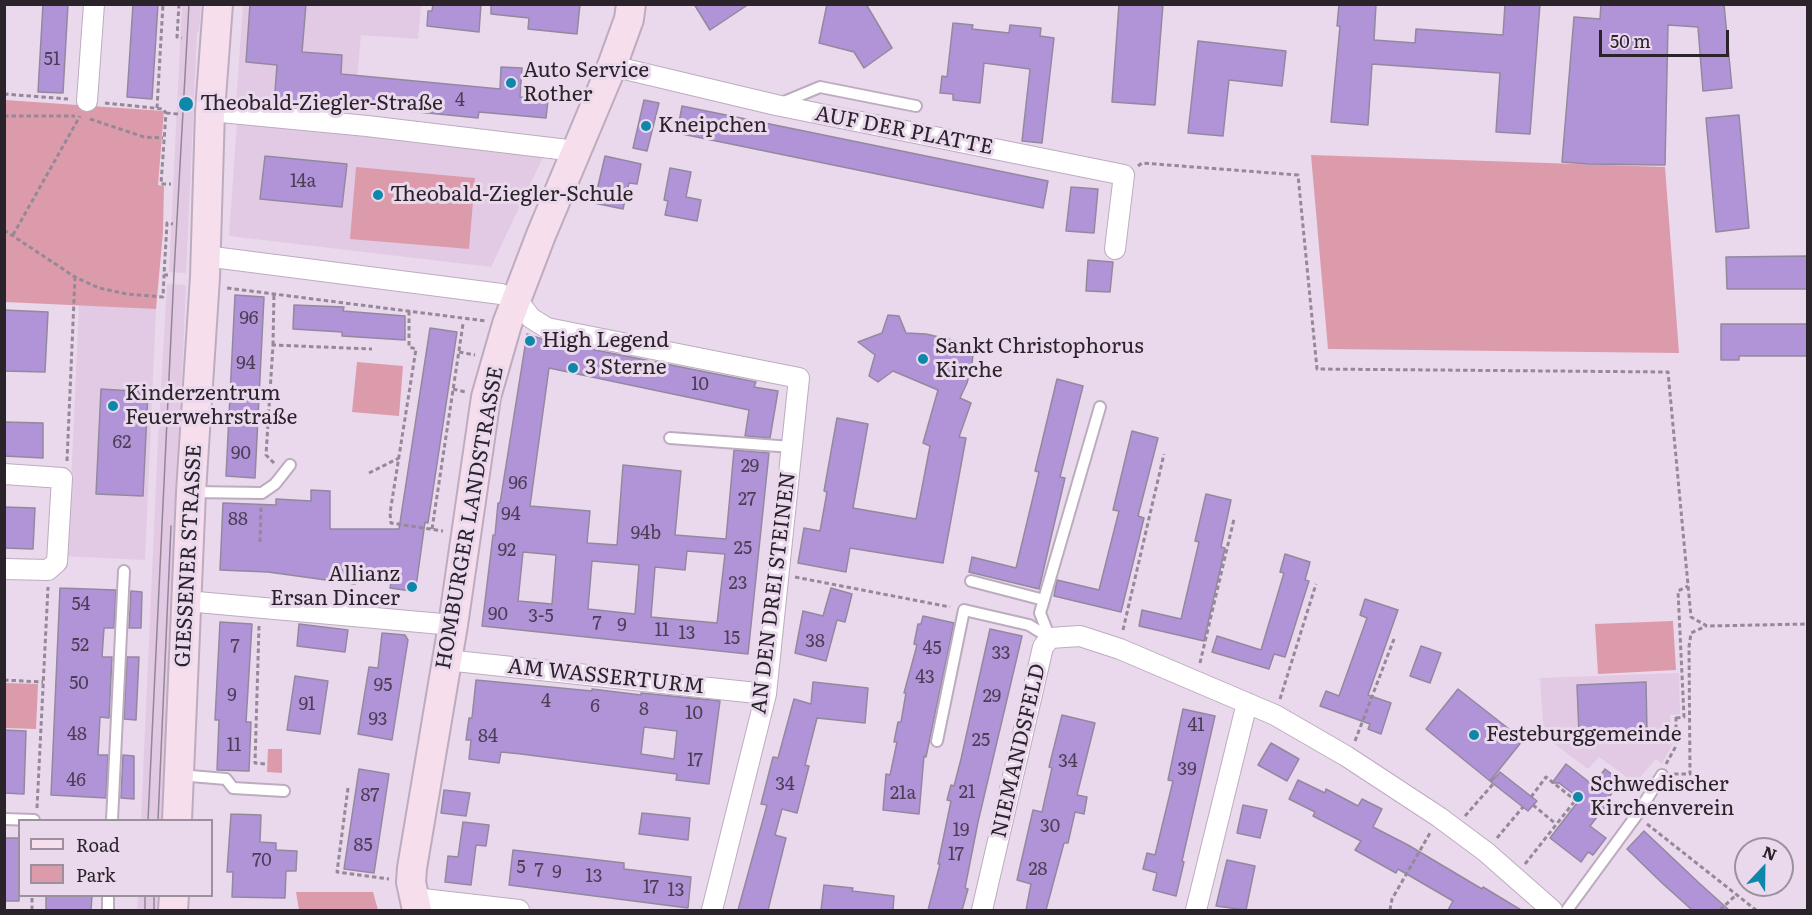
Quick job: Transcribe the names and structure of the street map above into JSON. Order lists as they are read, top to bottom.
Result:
{
  "streets": {
    "street": [
      "AUF DER PLATTE",
      "HOMBURGER LANDSTRASSE",
      "GIESSENER STRASSE",
      "AN DEN DREI STEINEN",
      "AM WASSERTURM",
      "NIEMANDSFELD"
    ]
  },
  "crossings": [
    ["AUF DER PLATTE", "HOMBURGER LANDSTRASSE"],
    ["HOMBURGER LANDSTRASSE", "AN DEN DREI STEINEN"],
    ["HOMBURGER LANDSTRASSE", "AM WASSERTURM"],
    ["AN DEN DREI STEINEN", "AM WASSERTURM"]
  ],
  "places": [
    "Auto Service Rother",
    "Theobald-Ziegler-Straße",
    "Kneipchen",
    "Theobald-Ziegler-Schule",
    "High Legend",
    "Sankt Christophorus Kirche",
    "3 Sterne",
    "Kinderzentrum Feuerwehrstraße",
    "Allianz Ersan Dincer",
    "Festeburggemeinde",
    "Schwedischer Kirchenverein"
  ],
  "house_numbers": [
    "51",
    "4",
    "14a",
    "96",
    "94",
    "10",
    "62",
    "90",
    "29",
    "96",
    "27",
    "94",
    "88",
    "94b",
    "25",
    "92",
    "23",
    "54",
    "90",
    "3-5",
    "7",
    "9",
    "11",
    "13",
    "15",
    "38",
    "52",
    "7",
    "45",
    "33",
    "43",
    "50",
    "95",
    "9",
    "29",
    "4",
    "91",
    "6",
    "8",
    "10",
    "93",
    "41",
    "48",
    "84",
    "25",
    "11",
    "17",
    "34",
    "39",
    "46",
    "34",
    "21",
    "21a",
    "87",
    "30",
    "19",
    "85",
    "17",
    "70",
    "5",
    "28",
    "7",
    "9",
    "13",
    "17",
    "13"
  ],
  "legend": ["Road", "Park"],
  "scale_bar": "50 m",
  "north": "top"
}
